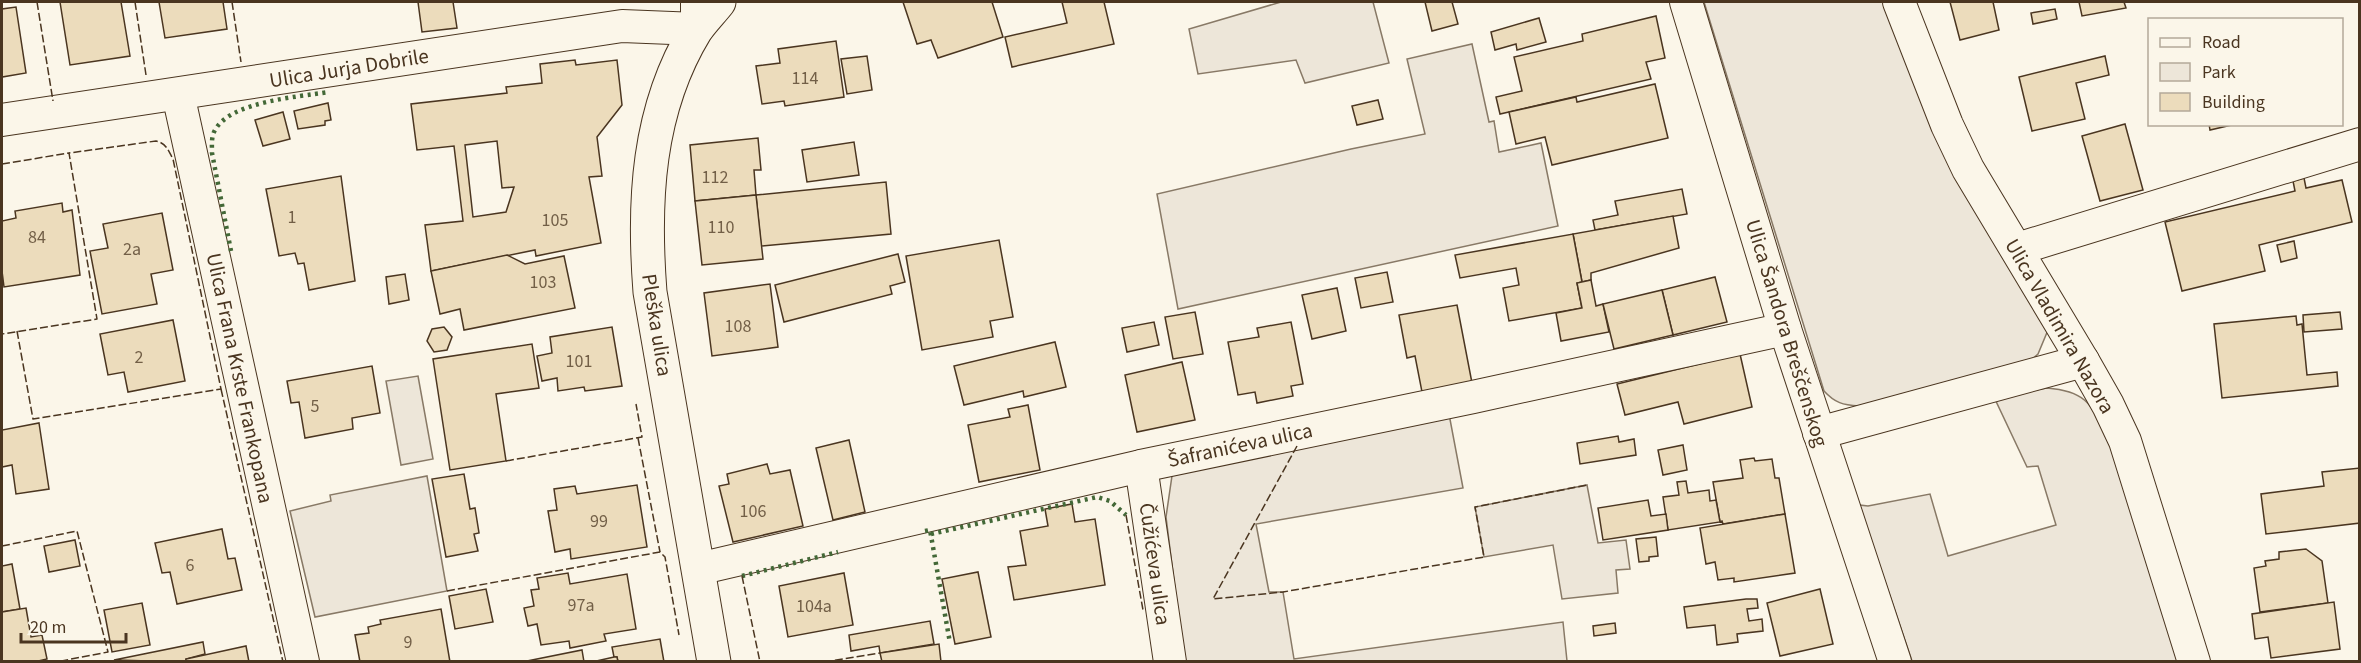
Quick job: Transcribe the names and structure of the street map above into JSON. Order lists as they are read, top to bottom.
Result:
{
  "streets": {
    "street": [
      "Ulica Jurja Dobrile",
      "Pleška ulica",
      "Ulica Vladimira Nazora",
      "Ulica Šandora Breščenskog",
      "Ulica Frana Krste Frankopana",
      "Šafranićeva ulica",
      "Čužićeva ulica"
    ]
  },
  "crossings": [
    ["Ulica Jurja Dobrile", "Pleška ulica"],
    ["Ulica Jurja Dobrile", "Ulica Frana Krste Frankopana"],
    ["Pleška ulica", "Šafranićeva ulica"],
    ["Ulica Šandora Breščenskog", "Šafranićeva ulica"],
    ["Šafranićeva ulica", "Čužićeva ulica"]
  ],
  "house_numbers": [
    "114",
    "112",
    "1",
    "105",
    "110",
    "84",
    "2a",
    "103",
    "108",
    "2",
    "101",
    "5",
    "106",
    "99",
    "6",
    "97a",
    "104a",
    "9"
  ],
  "legend": ["Road", "Park", "Building"],
  "scale_bar": "20 m"
}
